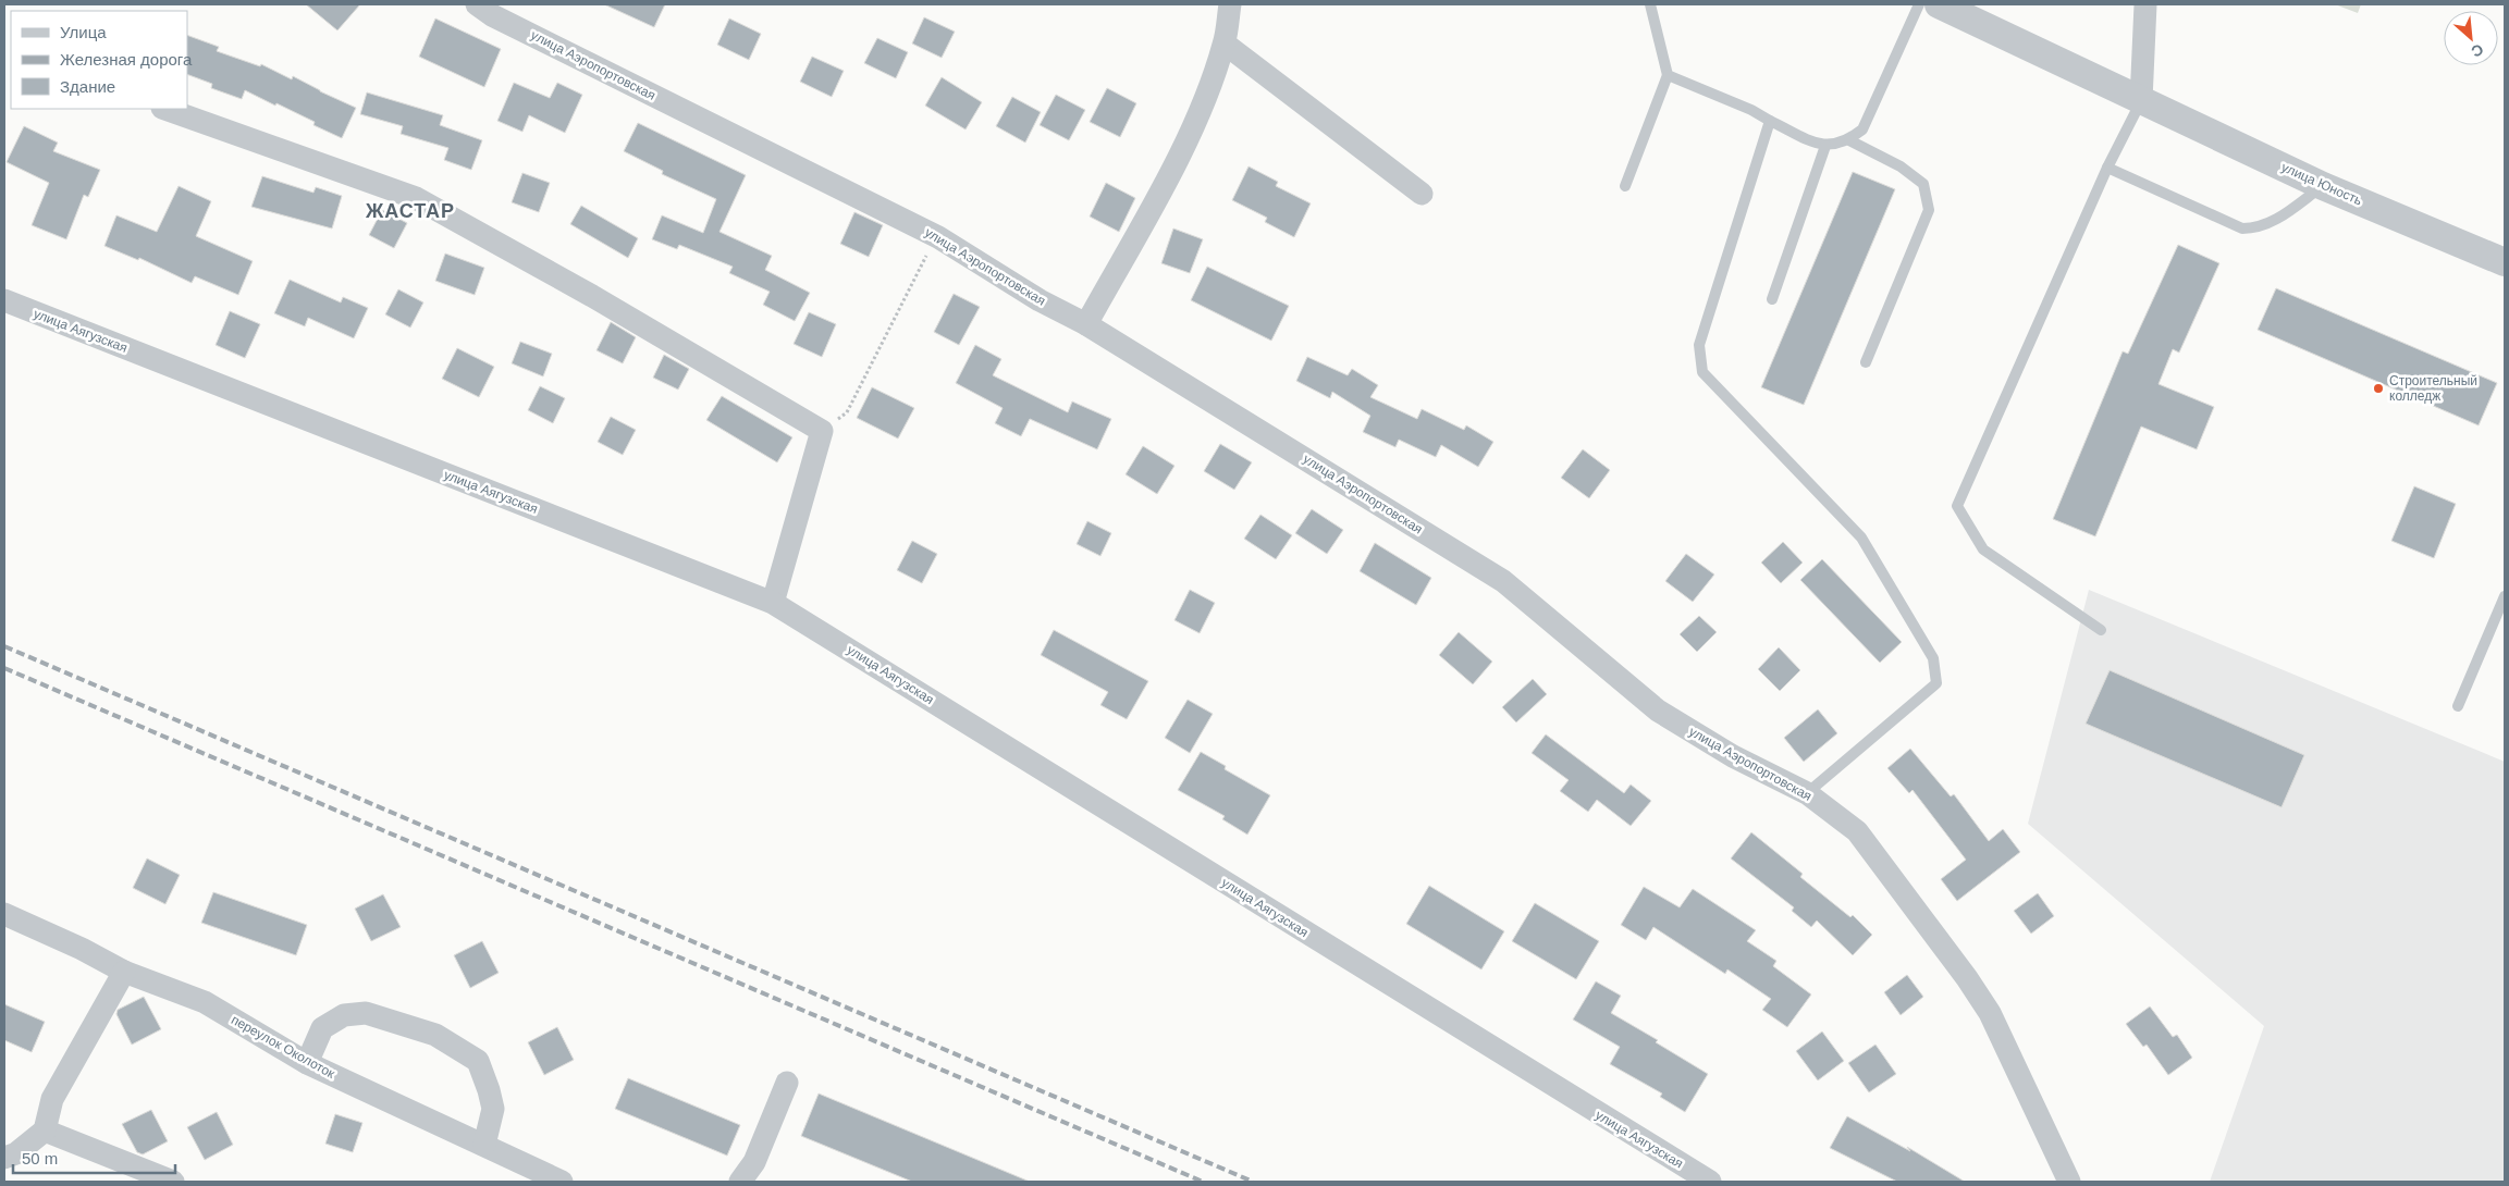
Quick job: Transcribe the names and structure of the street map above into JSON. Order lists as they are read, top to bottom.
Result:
{
  "streets": {
    "street": [
      "улица Аэропортовская",
      "улица Юность",
      "улица Аягузская",
      "переулок Околоток"
    ]
  },
  "districts": ["ЖАСТАР"],
  "places": ["Строительный колледж"],
  "legend": ["Улица", "Железная дорога", "Здание"],
  "scale_bar": "50 m",
  "north": "bottom right"
}
